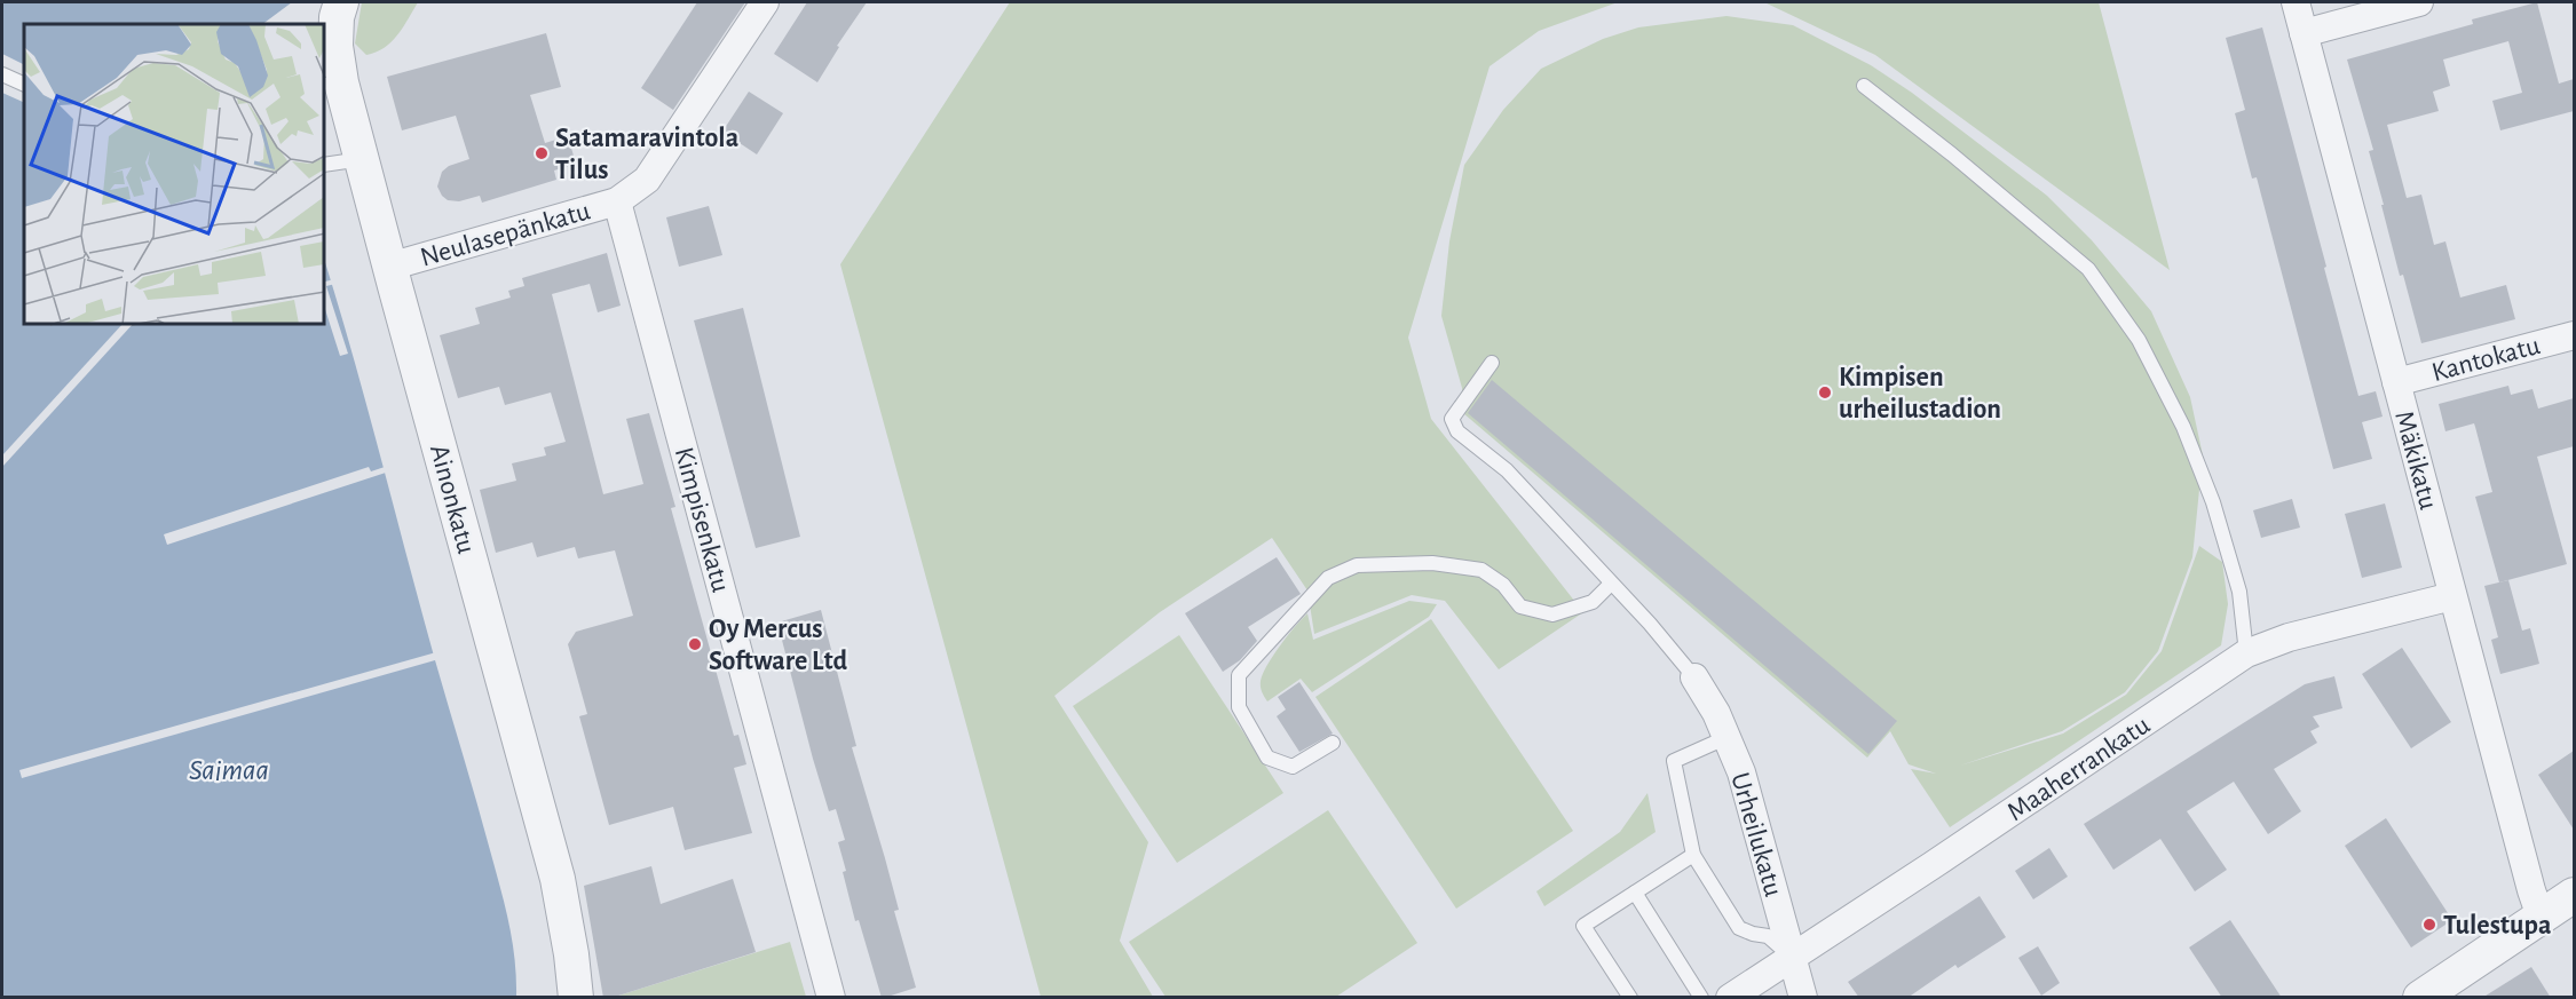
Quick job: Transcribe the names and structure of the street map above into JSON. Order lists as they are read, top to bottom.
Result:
{
  "streets": {
    "street": [
      "Neulasepänkatu",
      "Kantokatu",
      "Mäkikatu",
      "Ainonkatu",
      "Kimpisenkatu",
      "Maaherrankatu",
      "Urheilukatu"
    ]
  },
  "crossings": [
    ["Neulasepänkatu", "Ainonkatu"],
    ["Neulasepänkatu", "Kimpisenkatu"],
    ["Kantokatu", "Mäkikatu"],
    ["Mäkikatu", "Maaherrankatu"],
    ["Maaherrankatu", "Urheilukatu"]
  ],
  "water": ["Saimaa"],
  "places": [
    "Satamaravintola Tilus",
    "Kimpisen urheilustadion",
    "Oy Mercus Software Ltd",
    "Tulestupa"
  ]
}
